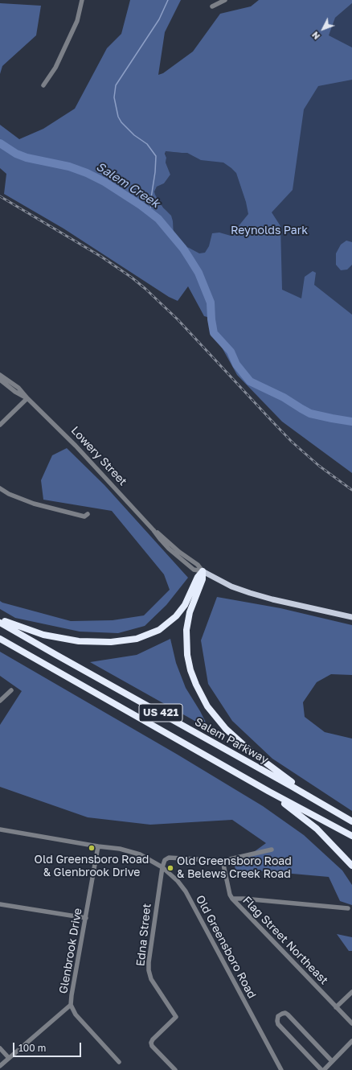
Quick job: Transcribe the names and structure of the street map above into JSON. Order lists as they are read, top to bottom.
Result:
{
  "streets": {
    "highway": ["US 421", "Salem Parkway"],
    "main road": ["Lowery Street"],
    "street": [
      "Edna Street",
      "Flag Street Northeast",
      "Old Greensboro Road",
      "Glenbrook Drive"
    ]
  },
  "crossings": [
    ["Edna Street", "Old Greensboro Road"],
    ["Old Greensboro Road", "Glenbrook Drive"]
  ],
  "water": ["Salem Creek"],
  "parks": ["Reynolds Park"],
  "places": ["Old Greensboro Road & Glenbrook Drive", "Old Greensboro Road & Belews Creek Road"],
  "scale_bar": "100 m",
  "north": "bottom left"
}
